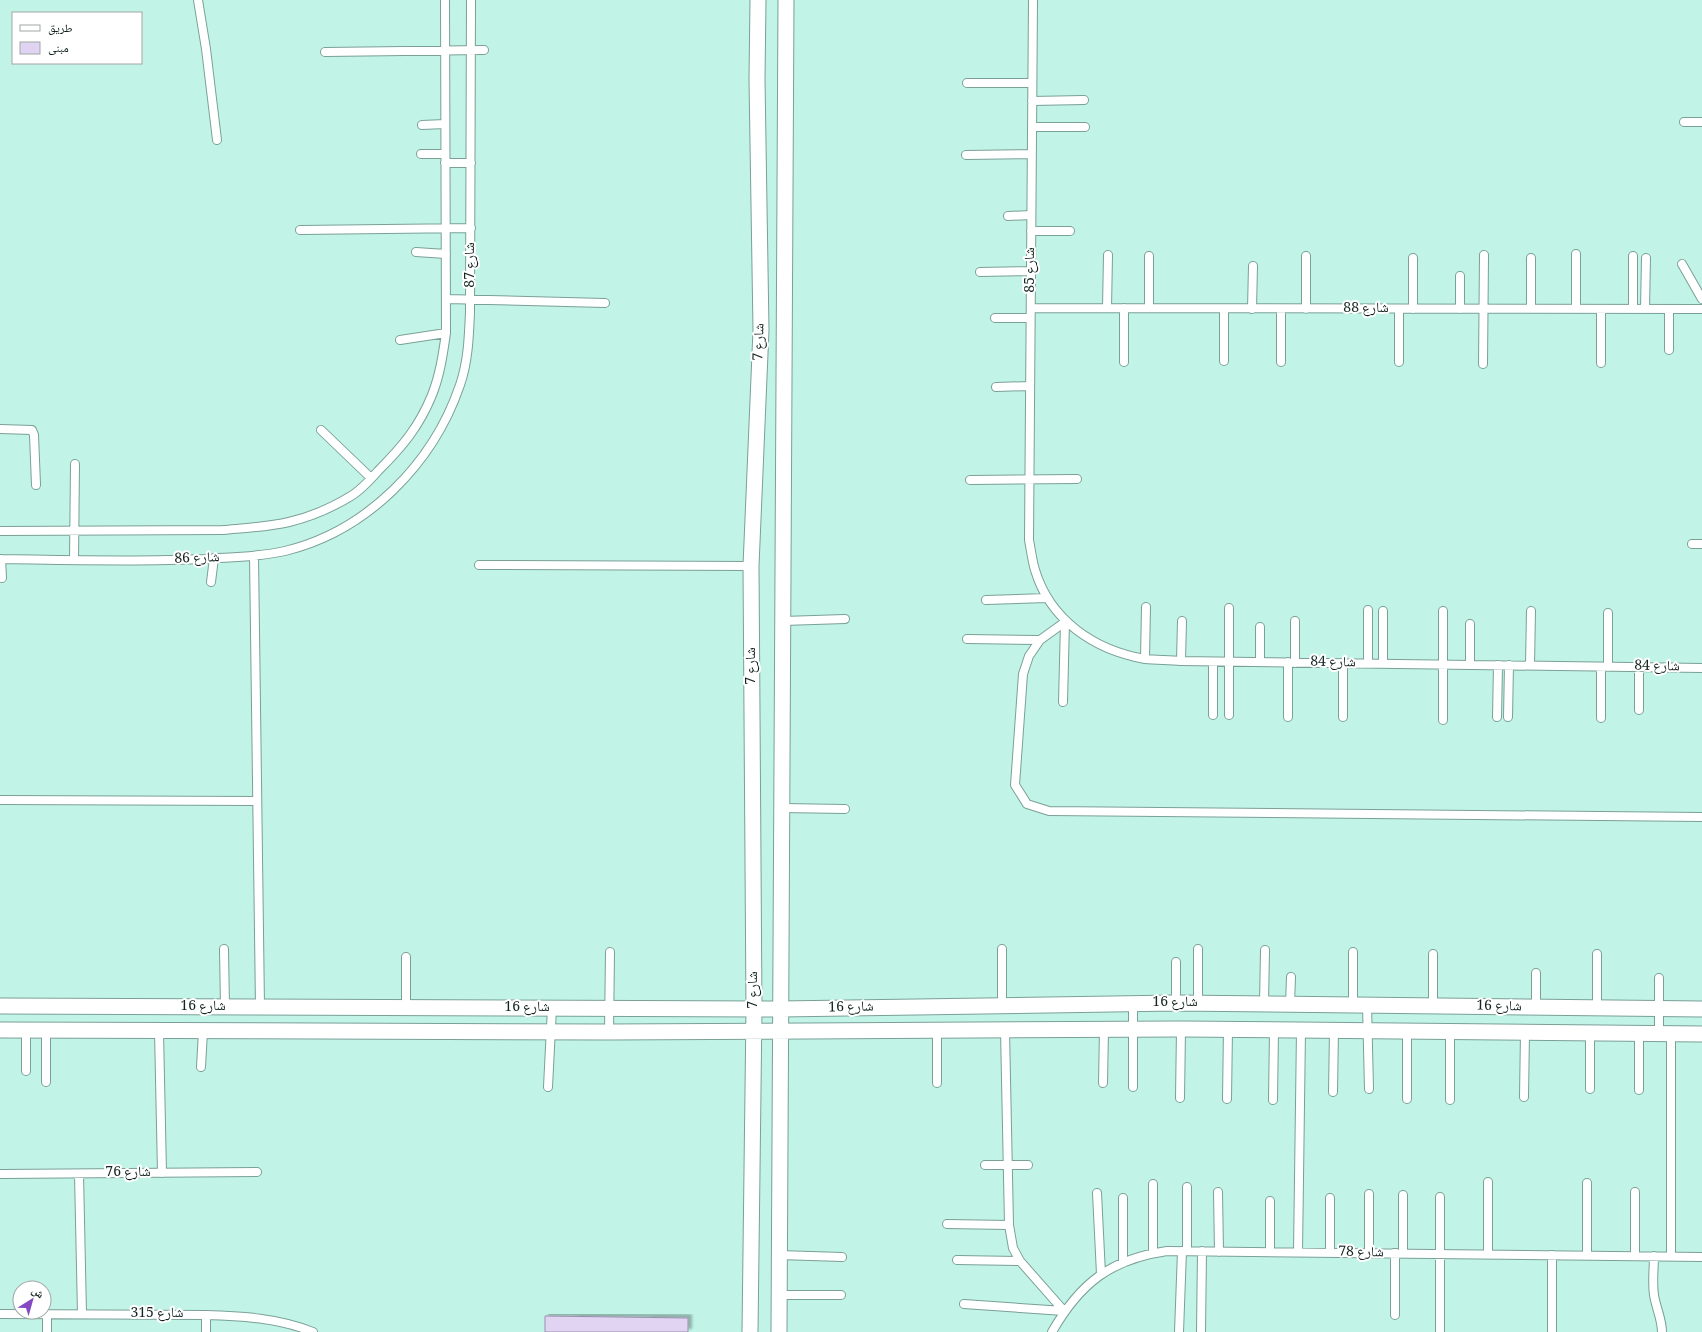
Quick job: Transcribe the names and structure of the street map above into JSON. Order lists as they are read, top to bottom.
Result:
{
  "streets": {
    "street": ["شارع 7", "شارع 16"],
    "lane": [
      "شارع 87",
      "شارع 85",
      "شارع 88",
      "شارع 86",
      "شارع 84",
      "شارع 76",
      "شارع 78",
      "شارع 315"
    ]
  },
  "crossings": [
    ["شارع 87", "شارع 86"],
    ["شارع 85", "شارع 88"],
    ["شارع 85", "شارع 84"],
    ["شارع 7", "شارع 16"]
  ],
  "legend": ["طريق", "مبنى"],
  "north": "top right"
}
